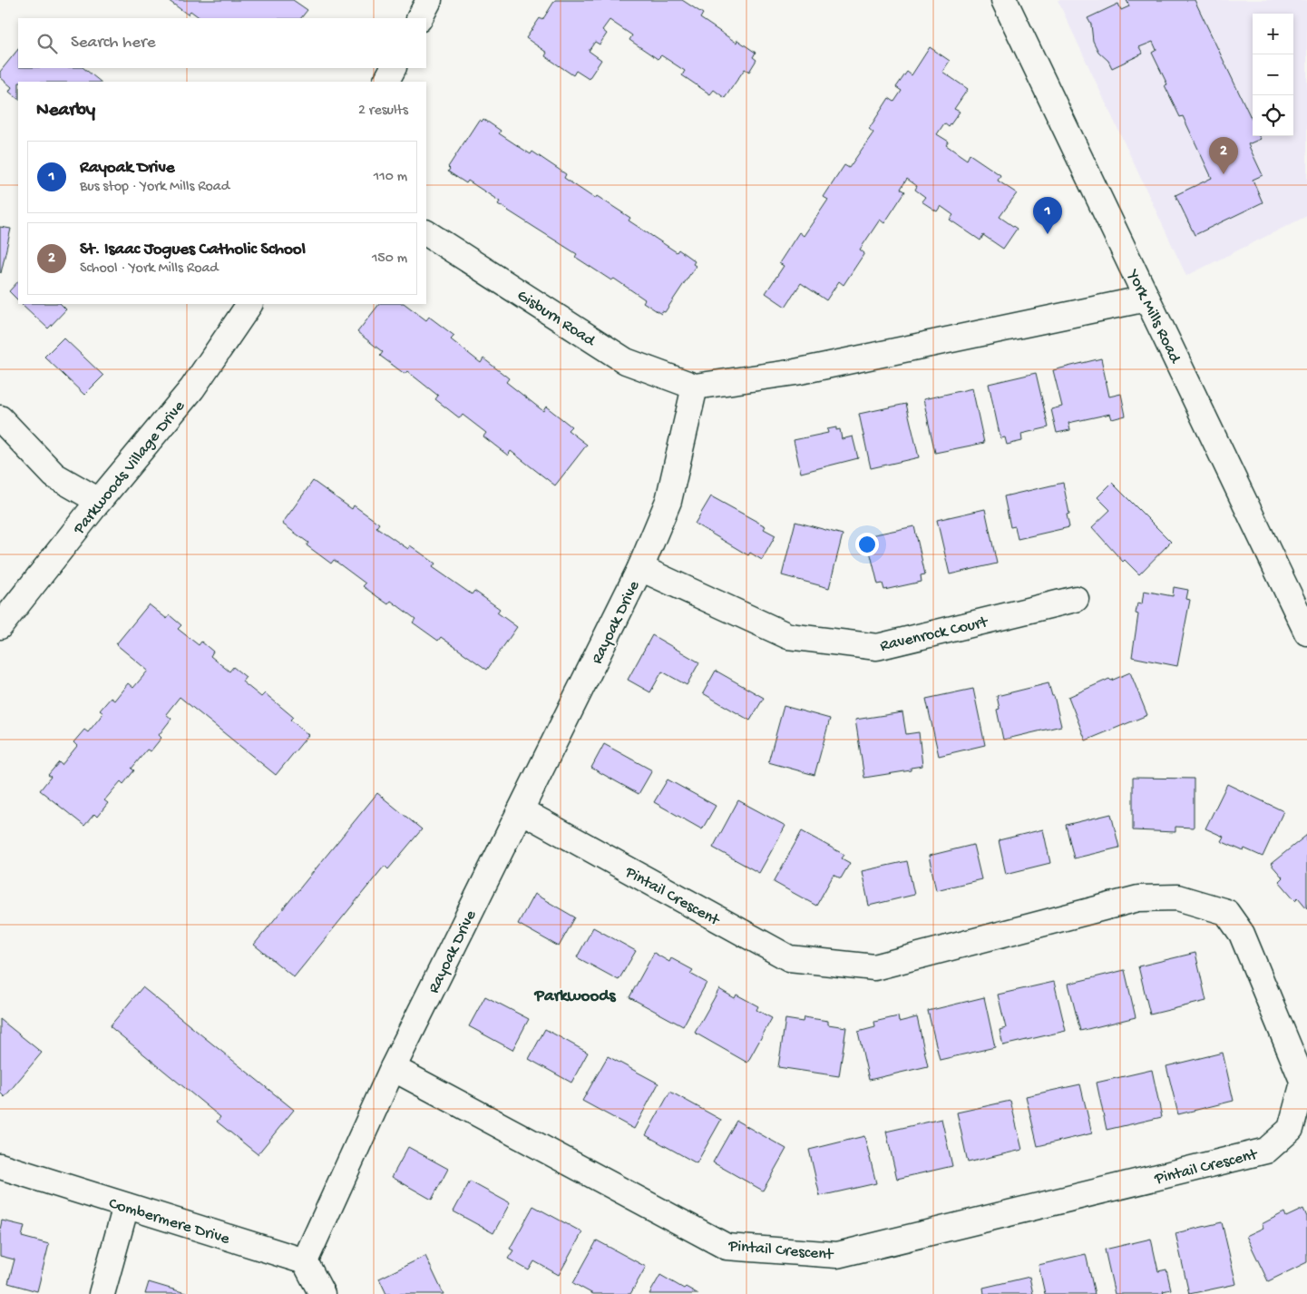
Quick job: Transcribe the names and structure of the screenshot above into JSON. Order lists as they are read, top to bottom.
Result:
{
  "streets": {
    "street": [
      "York Mills Road",
      "Gisburn Road",
      "Parkwoods Village Drive",
      "Rayoak Drive",
      "Ravenrock Court",
      "Pintail Crescent",
      "Combermere Drive"
    ]
  },
  "crossings": [
    ["Gisburn Road", "Rayoak Drive"],
    ["Rayoak Drive", "Ravenrock Court"],
    ["Rayoak Drive", "Pintail Crescent"],
    ["Rayoak Drive", "Combermere Drive"]
  ],
  "districts": ["Parkwoods"],
  "page": {
    "map_buttons": ["+", "−"],
    "search": "Search here",
    "heading": ["Nearby", "2 results"],
    "pins": ["2", "1"],
    "list": [
      {
        "mark": "1",
        "name": "Rayoak Drive",
        "note": "Bus stop · York Mills Road",
        "value": "110 m"
      },
      {
        "mark": "2",
        "name": "St. Isaac Jogues Catholic School",
        "note": "School · York Mills Road",
        "value": "150 m"
      }
    ]
  }
}
